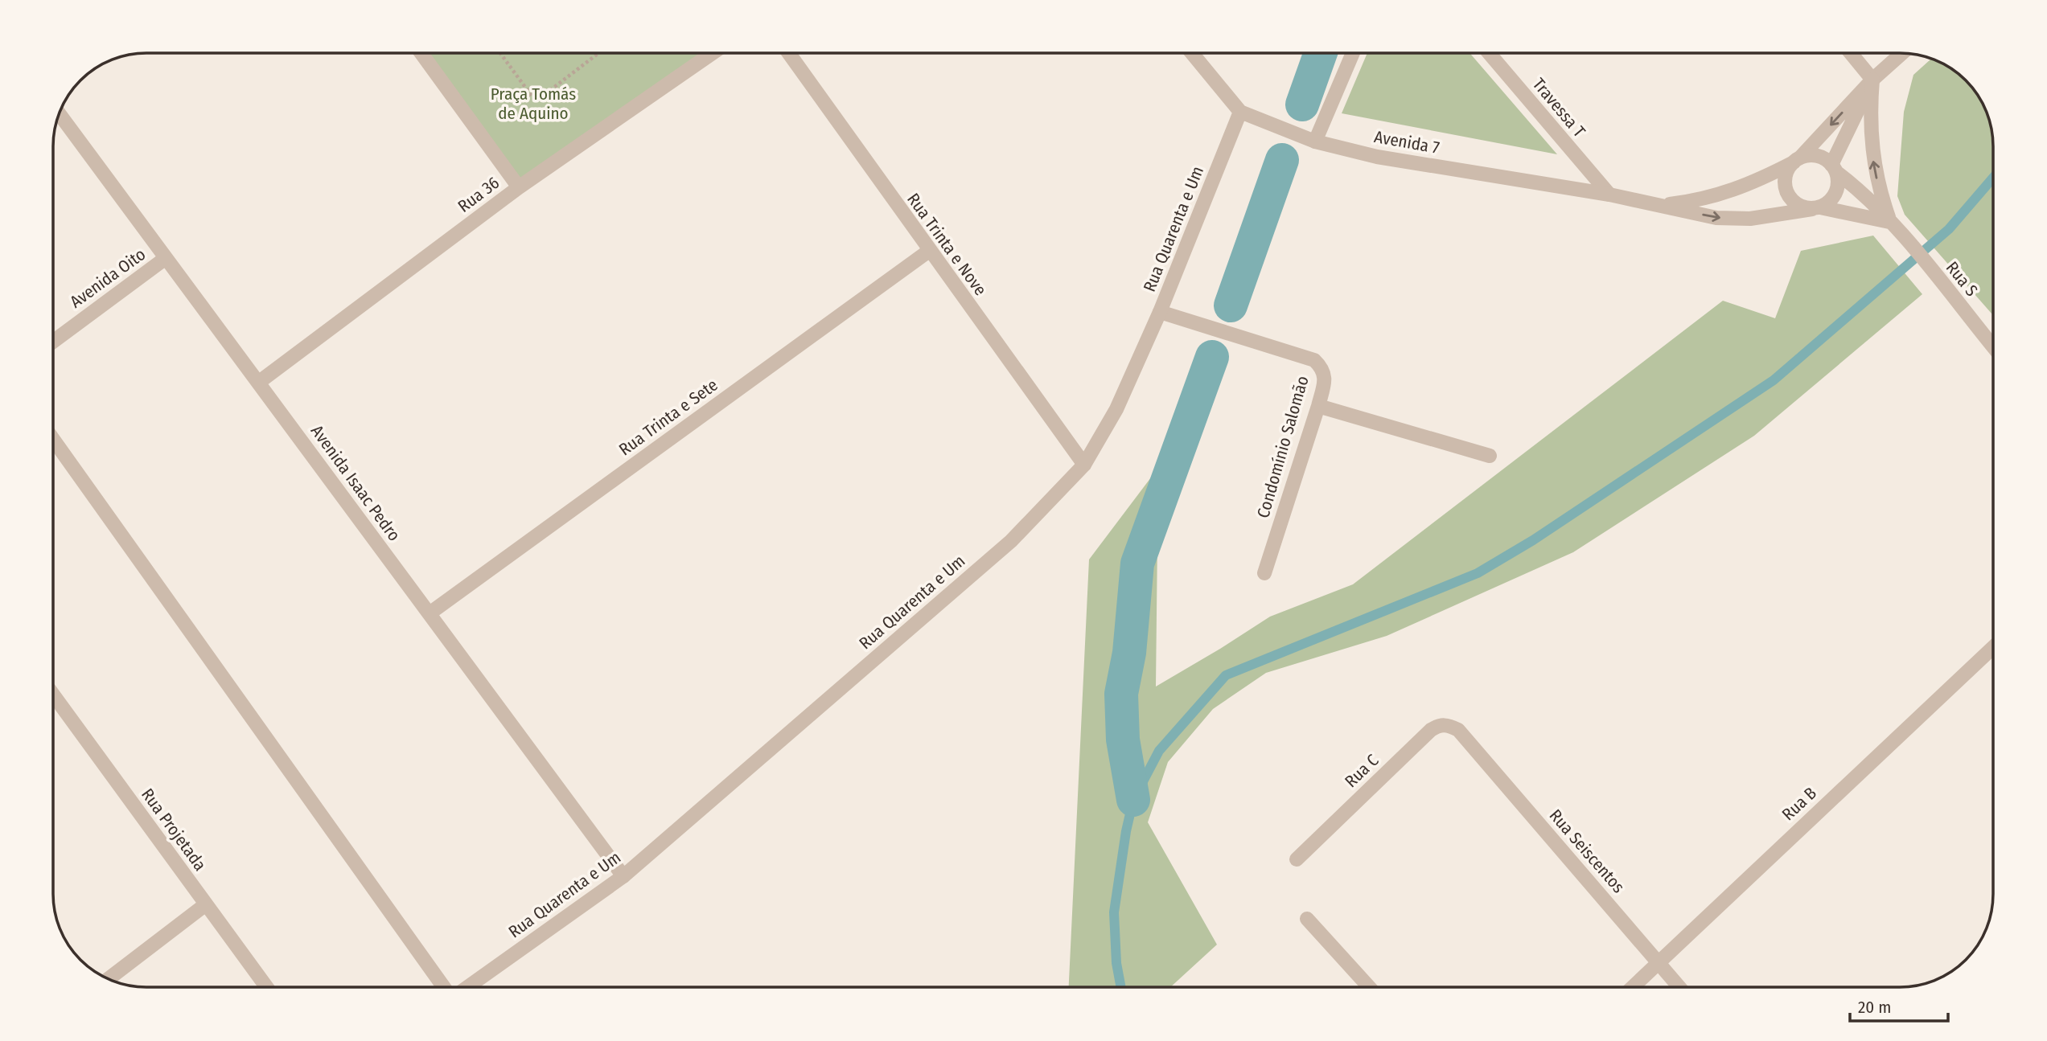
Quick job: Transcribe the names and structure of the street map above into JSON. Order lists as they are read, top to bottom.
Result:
{
  "streets": {
    "street": [
      "Travessa T",
      "Avenida 7",
      "Rua 36",
      "Rua Quarenta e Um",
      "Rua Trinta e Nove",
      "Avenida Oito",
      "Rua S",
      "Rua Trinta e Sete",
      "Condomínio Salomão",
      "Avenida Isaac Pedro",
      "Rua C",
      "Rua B",
      "Rua Projetada",
      "Rua Seiscentos"
    ]
  },
  "crossings": [
    ["Travessa T", "Avenida 7"],
    ["Avenida 7", "Rua Quarenta e Um"],
    ["Avenida 7", "Rua S"],
    ["Rua 36", "Avenida Isaac Pedro"],
    ["Rua Quarenta e Um", "Rua Trinta e Nove"],
    ["Rua Quarenta e Um", "Condomínio Salomão"],
    ["Rua Quarenta e Um", "Avenida Isaac Pedro"],
    ["Rua Trinta e Nove", "Rua Trinta e Sete"],
    ["Avenida Oito", "Avenida Isaac Pedro"],
    ["Rua Trinta e Sete", "Avenida Isaac Pedro"],
    ["Rua C", "Rua Seiscentos"],
    ["Rua B", "Rua Seiscentos"]
  ],
  "parks": ["Praça Tomás de Aquino"],
  "scale_bar": "20 m"
}
